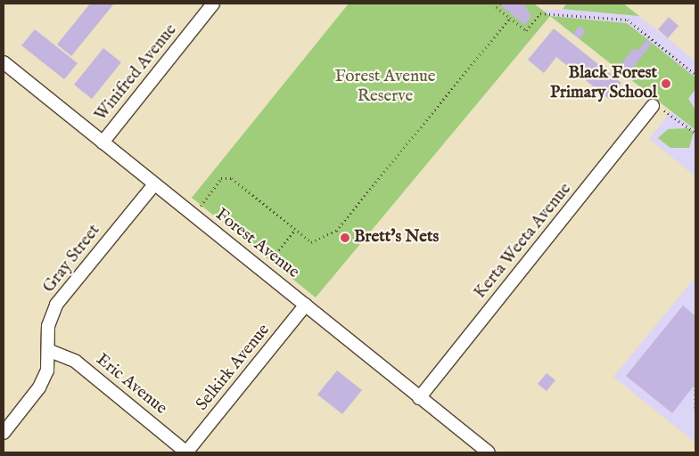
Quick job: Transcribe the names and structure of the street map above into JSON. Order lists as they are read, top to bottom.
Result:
{
  "streets": {
    "street": [
      "Winifred Avenue",
      "Kerta Weeta Avenue",
      "Forest Avenue",
      "Gray Street",
      "Selkirk Avenue",
      "Eric Avenue"
    ]
  },
  "crossings": [
    ["Winifred Avenue", "Forest Avenue"],
    ["Kerta Weeta Avenue", "Forest Avenue"],
    ["Forest Avenue", "Gray Street"],
    ["Forest Avenue", "Selkirk Avenue"],
    ["Gray Street", "Eric Avenue"],
    ["Selkirk Avenue", "Eric Avenue"]
  ],
  "parks": ["Forest Avenue Reserve"],
  "places": ["Black Forest Primary School", "Brett's Nets"]
}
